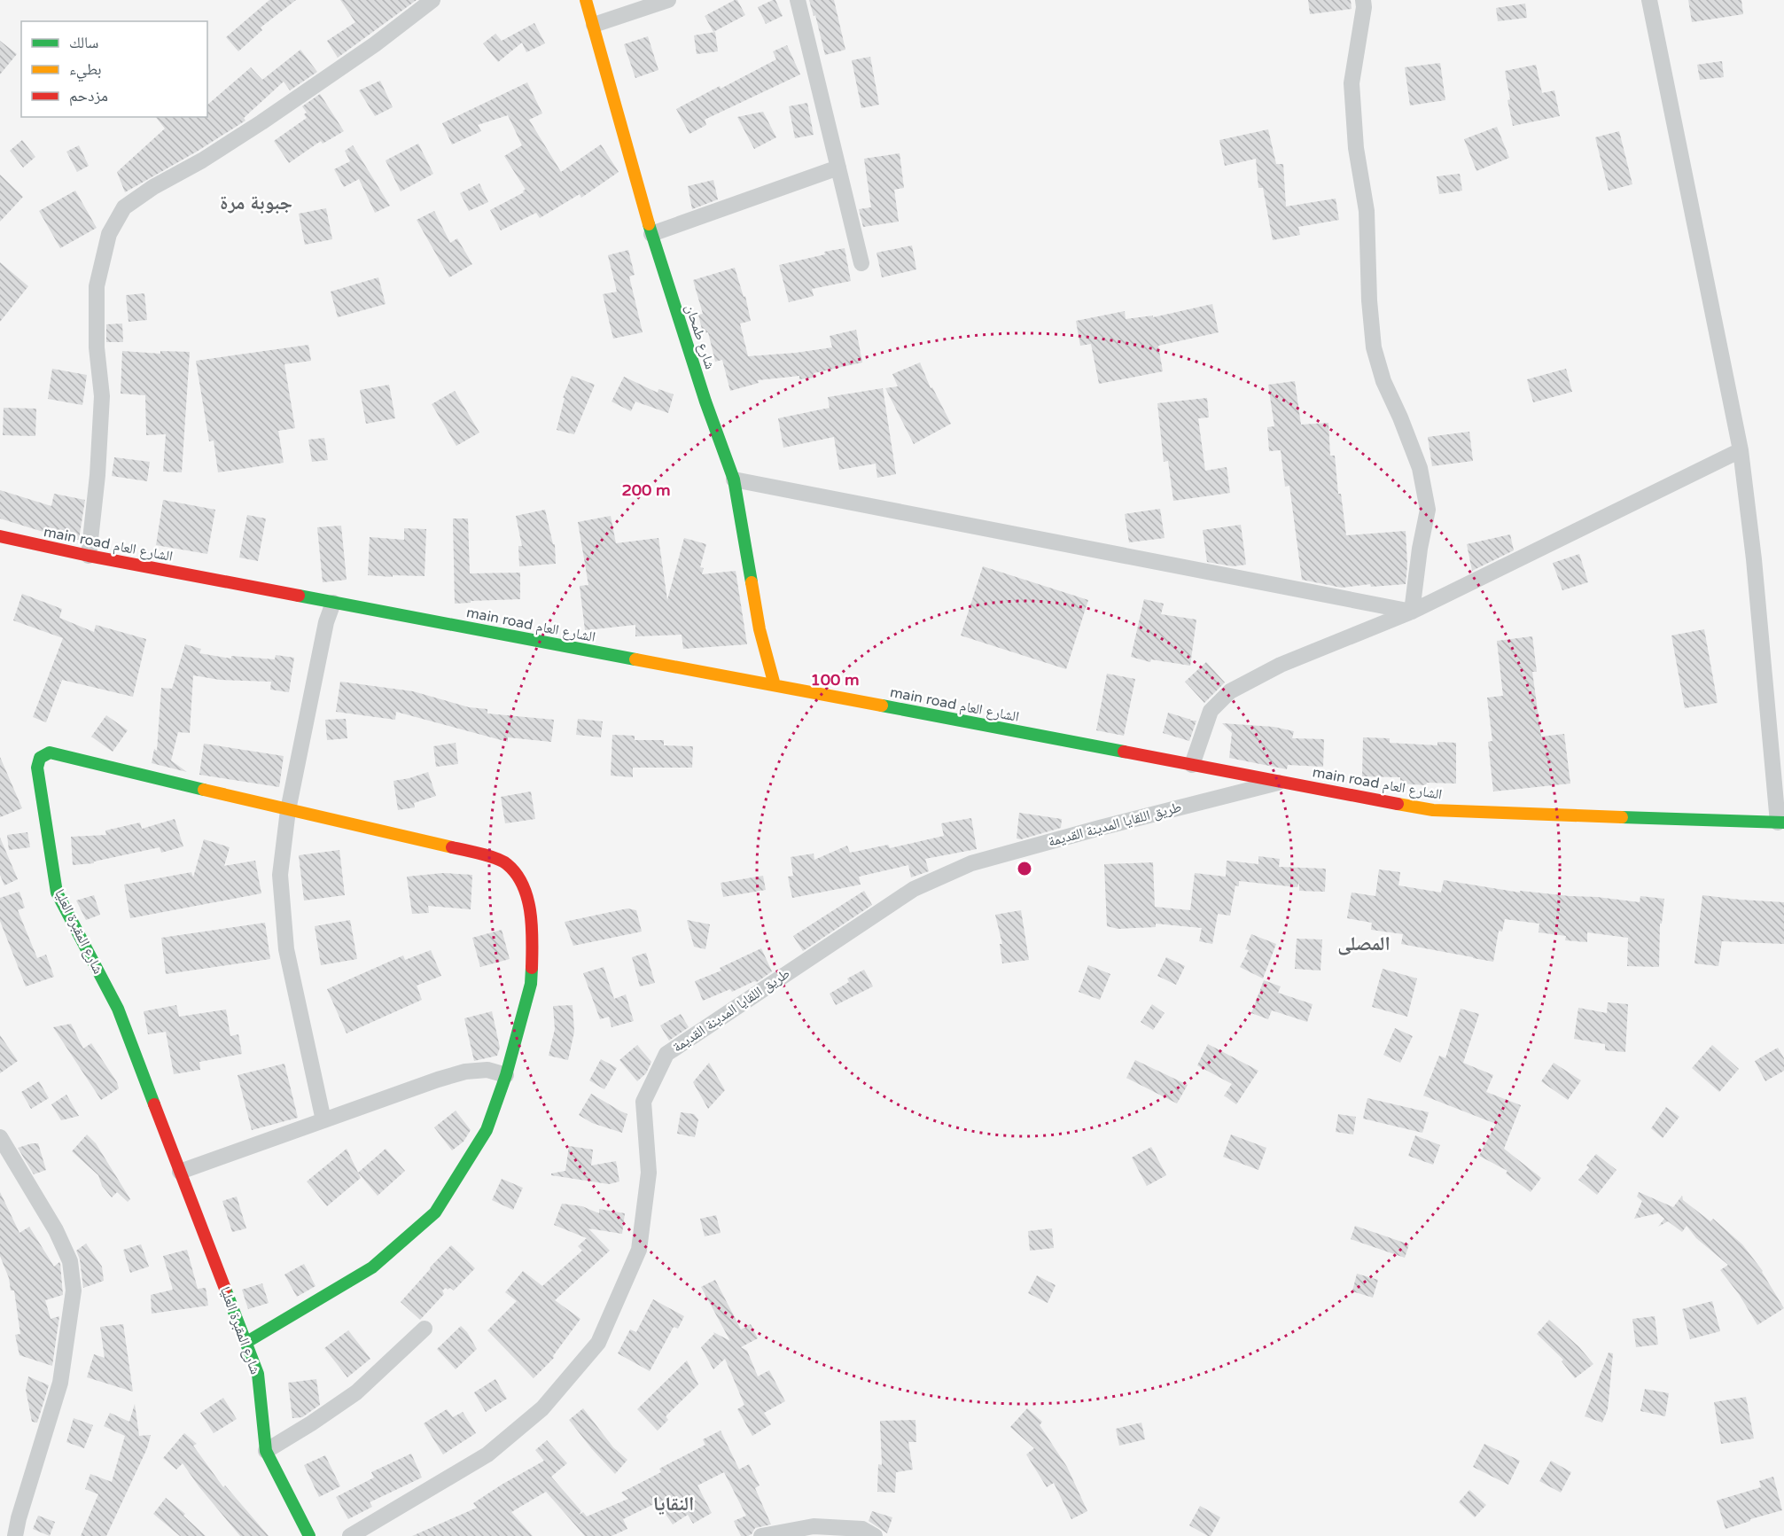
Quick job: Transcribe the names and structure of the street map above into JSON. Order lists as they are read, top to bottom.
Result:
{
  "streets": {
    "street": [
      "شارع طمحان",
      "main road الشارع العام",
      "طريق اللقايا المدينة القديمة",
      "شارع المقبرة العليا"
    ]
  },
  "crossings": [
    ["شارع طمحان", "main road الشارع العام"],
    ["main road الشارع العام", "طريق اللقايا المدينة القديمة"]
  ],
  "districts": ["جبوبة مرة", "المصلى", "النقايا"],
  "legend": ["سالك", "بطيء", "مزدحم"],
  "rings": ["200 m", "100 m"]
}
